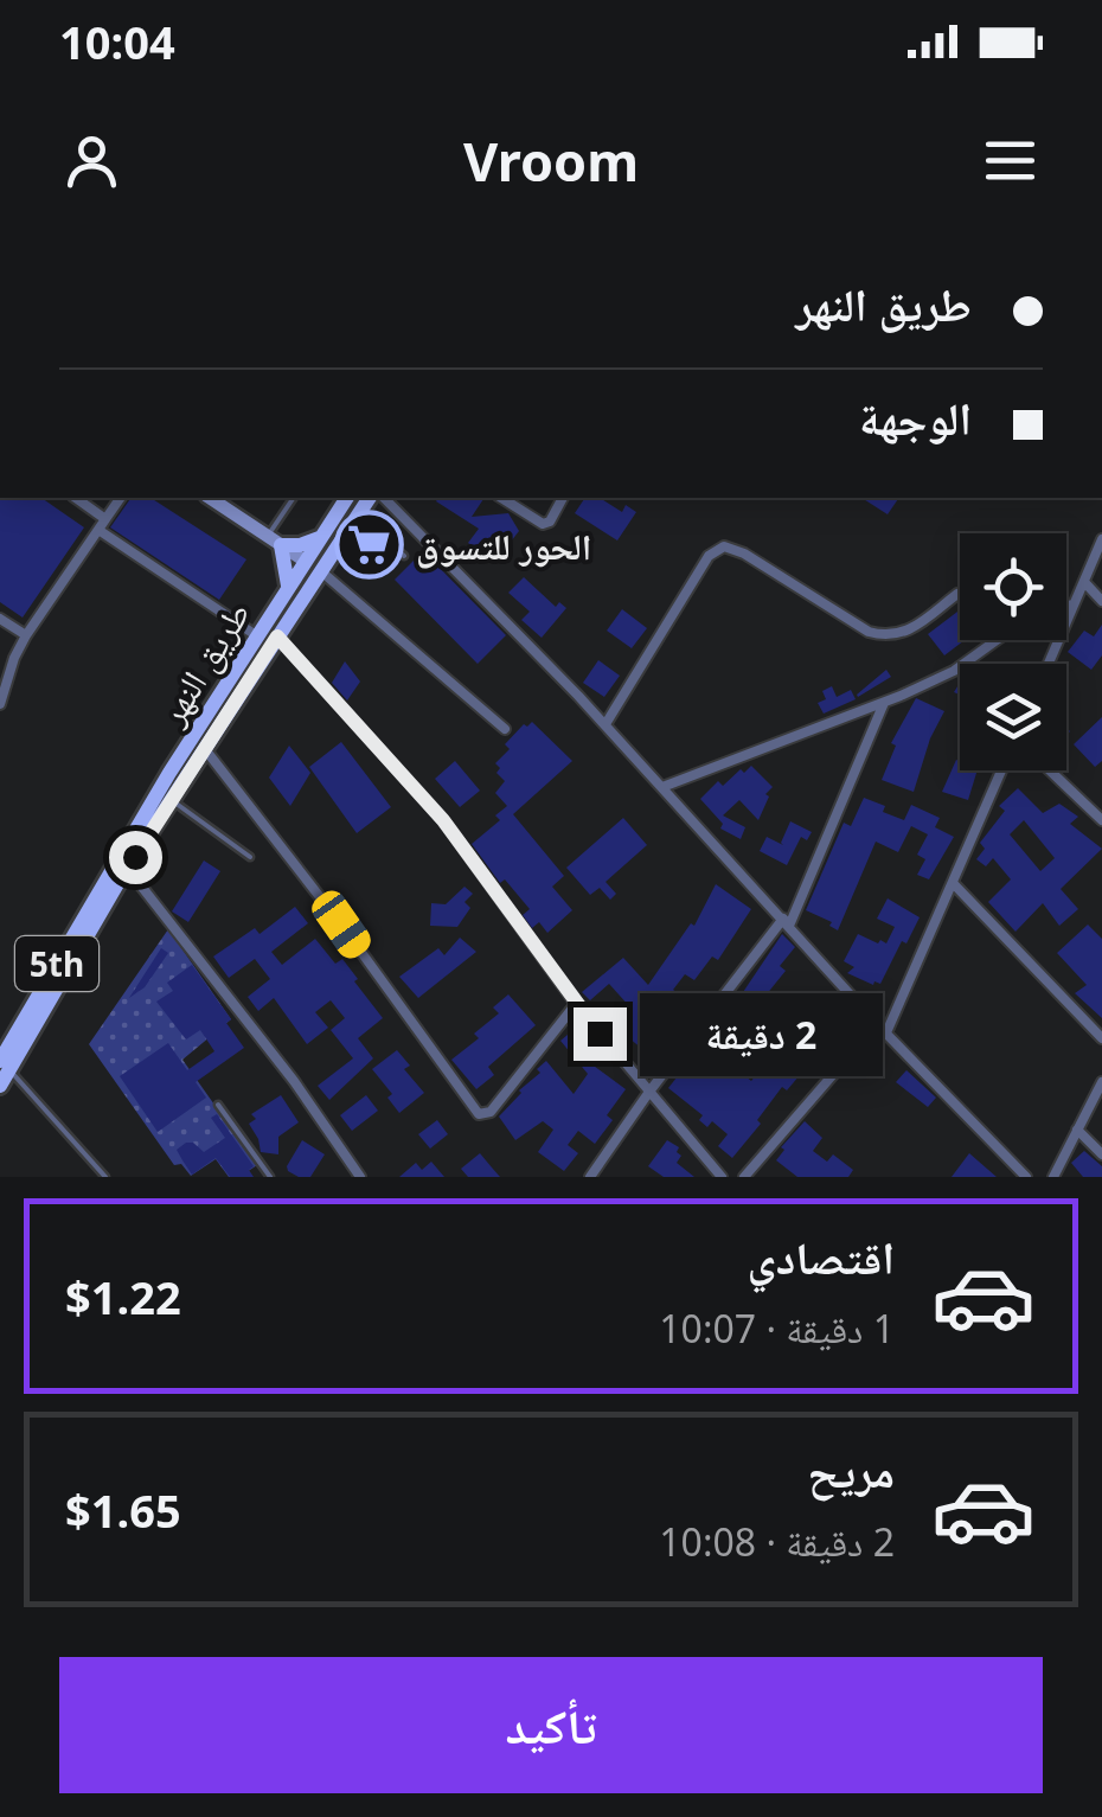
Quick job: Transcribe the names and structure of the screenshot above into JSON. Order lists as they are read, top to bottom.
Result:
{
  "streets": {
    "main road": ["طريق النهر", "5th"]
  },
  "crossings": [
    ["طريق النهر", "5th"]
  ],
  "places": {
    "supermarket": ["الحور للتسوق"]
  },
  "page": {
    "status": "10:04",
    "header": "Vroom",
    "banner": ["طريق النهر", "الوجهة"],
    "bubble": "2 دقيقة",
    "list": [
      {
        "name": "اقتصادي",
        "note": "1 دقيقة · 10:07",
        "value": "$1.22"
      },
      {
        "name": "مريح",
        "note": "2 دقيقة · 10:08",
        "value": "$1.65"
      }
    ],
    "buttons": "تأكيد"
  }
}
